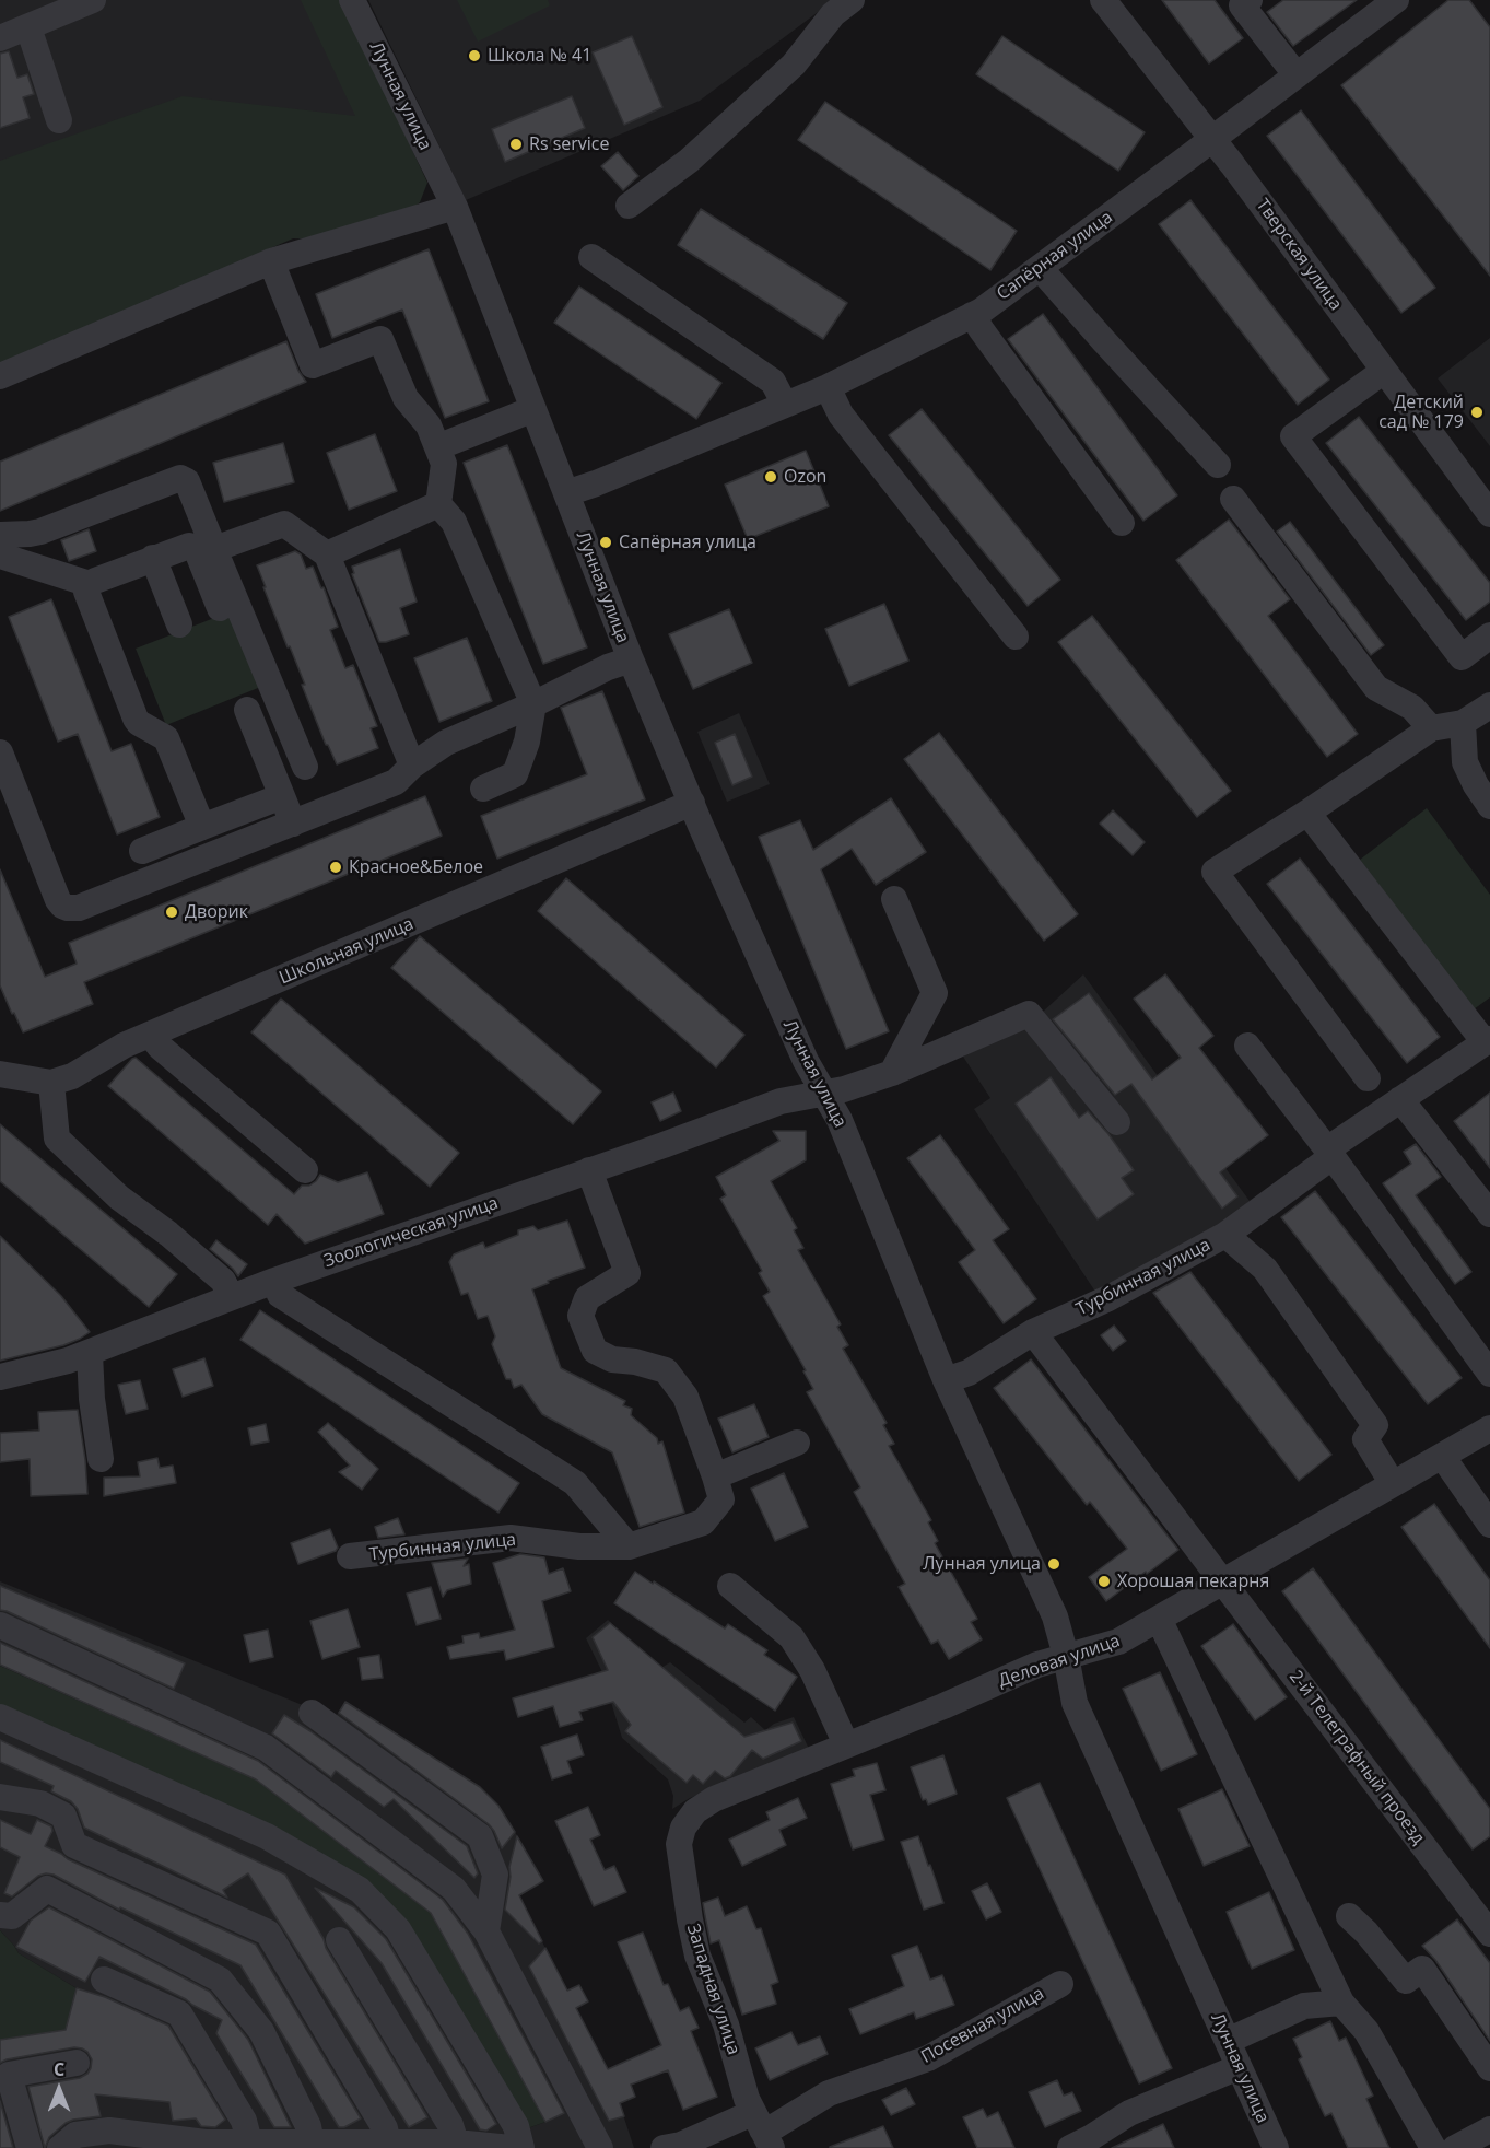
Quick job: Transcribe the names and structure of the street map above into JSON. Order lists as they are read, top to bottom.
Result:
{
  "streets": {
    "street": [
      "Лунная улица",
      "Тверская улица",
      "Сапёрная улица",
      "Школьная улица",
      "Зоологическая улица",
      "Турбинная улица",
      "Деловая улица",
      "2-й Телеграфный проезд",
      "Западная улица",
      "Посевная улица"
    ]
  },
  "crossings": [
    ["Лунная улица", "Сапёрная улица"],
    ["Лунная улица", "Школьная улица"],
    ["Лунная улица", "Зоологическая улица"],
    ["Лунная улица", "Турбинная улица"],
    ["Лунная улица", "Деловая улица"],
    ["Тверская улица", "Сапёрная улица"],
    ["Турбинная улица", "2-й Телеграфный проезд"],
    ["Деловая улица", "2-й Телеграфный проезд"],
    ["Деловая улица", "Западная улица"],
    ["Западная улица", "Посевная улица"]
  ],
  "places": [
    "Школа № 41",
    "Rs service",
    "Детский сад № 179",
    "Ozon",
    "Сапёрная улица",
    "Красное&Белое",
    "Дворик",
    "Лунная улица",
    "Хорошая пекарня"
  ],
  "north": "top"
}
